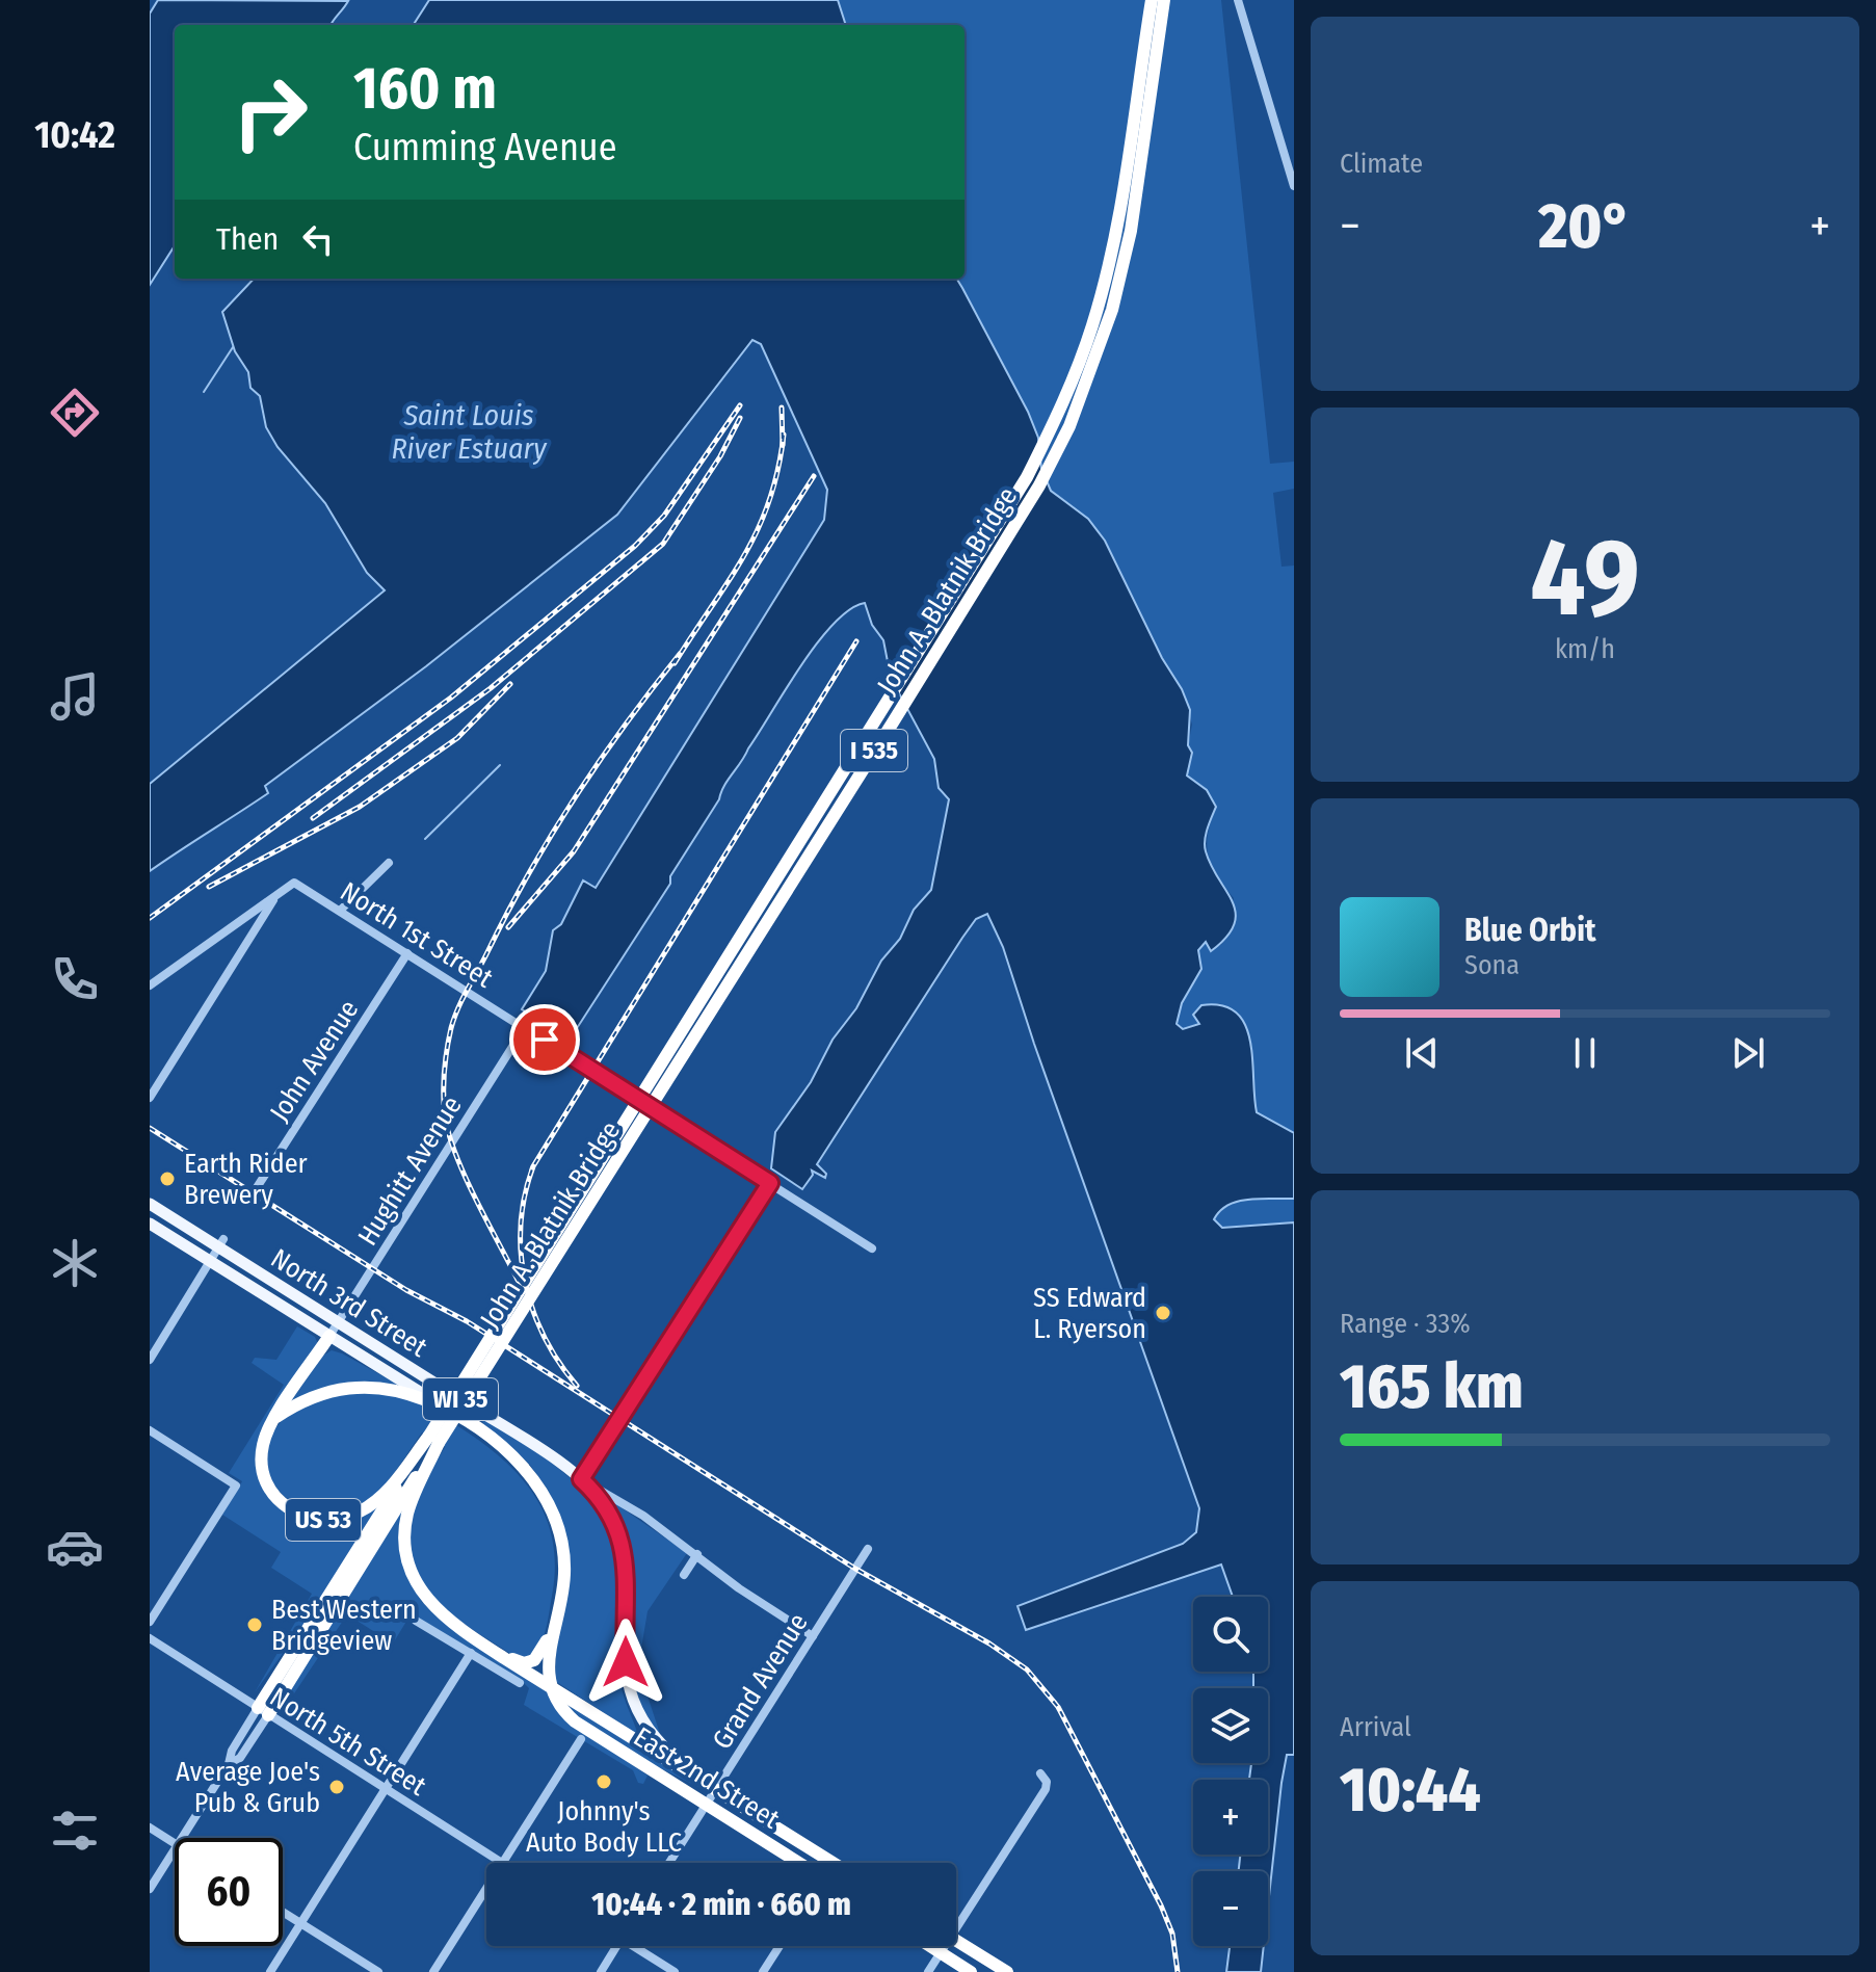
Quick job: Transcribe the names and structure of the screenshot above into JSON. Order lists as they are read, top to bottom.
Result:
{
  "streets": {
    "highway": [
      "John A. Blatnik Bridge",
      "I 535",
      "North 3rd Street",
      "US 53",
      "East 2nd Street"
    ],
    "main road": ["WI 35"],
    "street": [
      "North 1st Street",
      "John Avenue",
      "Hughitt Avenue",
      "Grand Avenue",
      "North 5th Street"
    ]
  },
  "crossings": [
    ["John A. Blatnik Bridge", "I 535"],
    ["John A. Blatnik Bridge", "US 53"],
    ["I 535", "US 53"],
    ["I 535", "North 5th Street"],
    ["North 1st Street", "John Avenue"],
    ["North 1st Street", "Hughitt Avenue"],
    ["Hughitt Avenue", "North 3rd Street"],
    ["North 3rd Street", "WI 35"],
    ["North 3rd Street", "Grand Avenue"],
    ["WI 35", "Grand Avenue"],
    ["WI 35", "East 2nd Street"],
    ["Grand Avenue", "East 2nd Street"]
  ],
  "water": ["Saint Louis River Estuary"],
  "places": [
    "Earth Rider Brewery",
    "SS Edward L. Ryerson",
    "Best Western Bridgeview",
    "Johnny's Auto Body LLC",
    "Average Joe's Pub & Grub"
  ],
  "page": {
    "tabs": "10:42",
    "tile": [
      "Climate",
      ["49", "km/h"],
      ["Range · 33%", "165 km"],
      ["Arrival", "10:44"]
    ],
    "turn": ["160 m", "Cumming Avenue"],
    "heat": ["−", "20°", "+"],
    "then": "Then",
    "song": ["Blue Orbit", "Sona"],
    "map_buttons": ["+", "−"],
    "limit": "60",
    "trip": "10:44 · 2 min · 660 m"
  }
}
